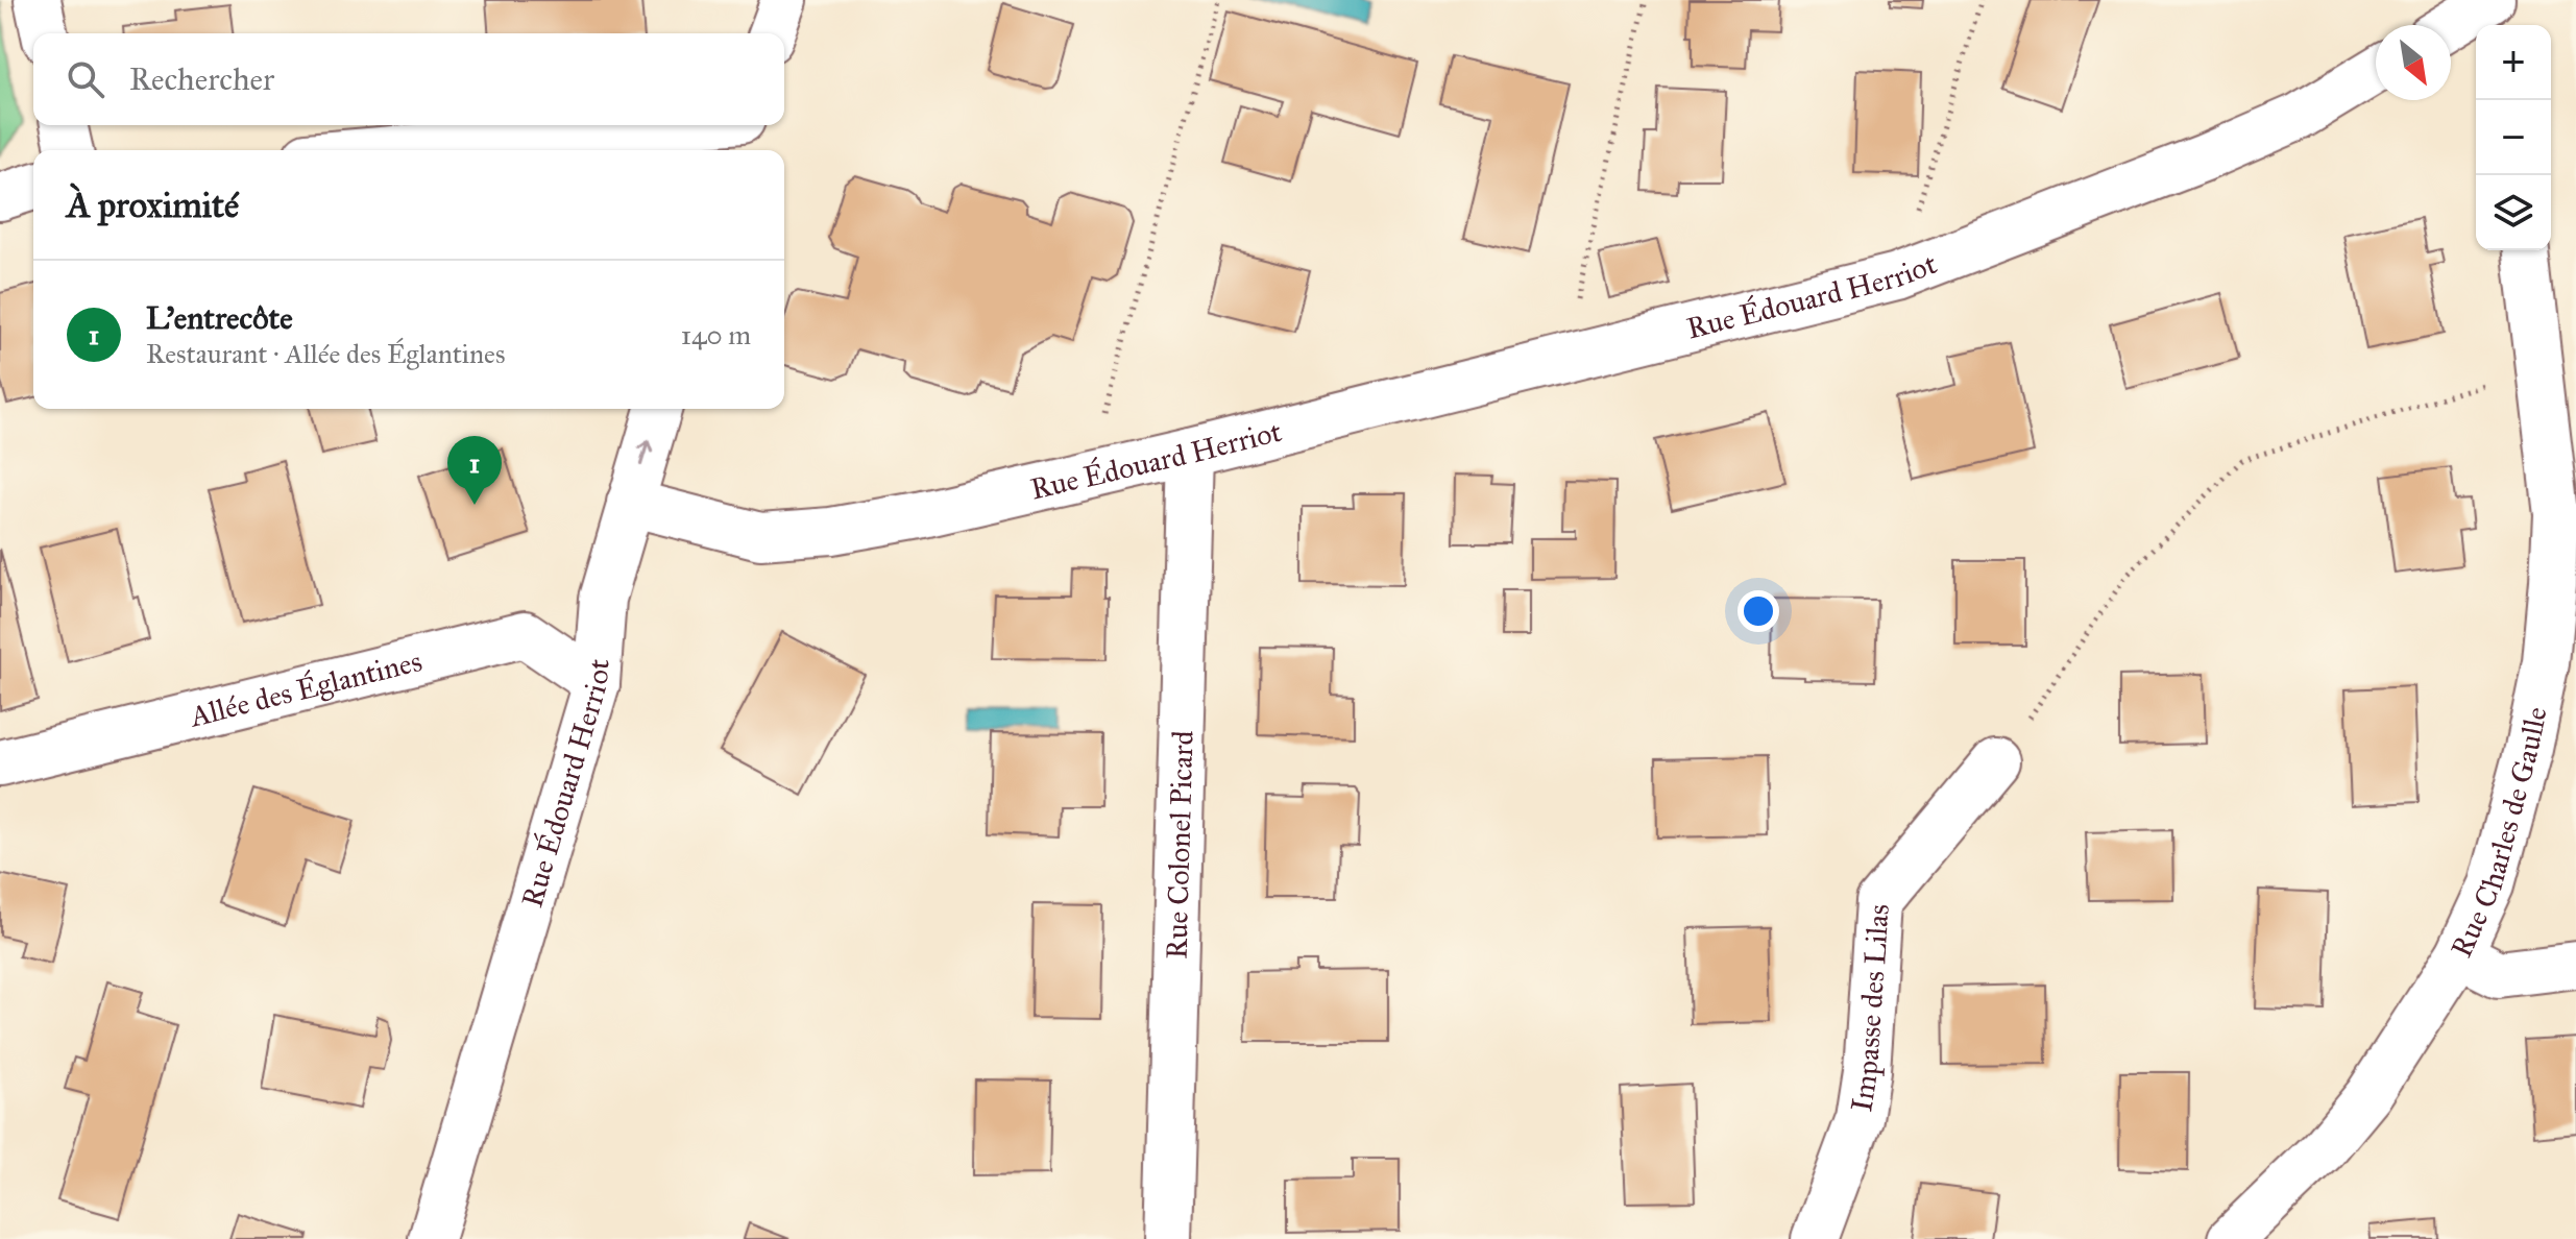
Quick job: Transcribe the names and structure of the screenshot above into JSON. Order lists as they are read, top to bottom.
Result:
{
  "streets": {
    "street": [
      "Rue Édouard Herriot",
      "Allée des Églantines",
      "Rue Charles de Gaulle",
      "Rue Colonel Picard",
      "Impasse des Lilas"
    ]
  },
  "crossings": [
    ["Rue Édouard Herriot", "Allée des Églantines"],
    ["Rue Édouard Herriot", "Rue Colonel Picard"]
  ],
  "north": "bottom right",
  "page": {
    "map_buttons": ["+", "−"],
    "search": "Rechercher",
    "heading": "À proximité",
    "list": [
      {
        "mark": "1",
        "name": "L'entrecôte",
        "note": "Restaurant · Allée des Églantines",
        "value": "140 m"
      }
    ],
    "pins": "1"
  }
}
